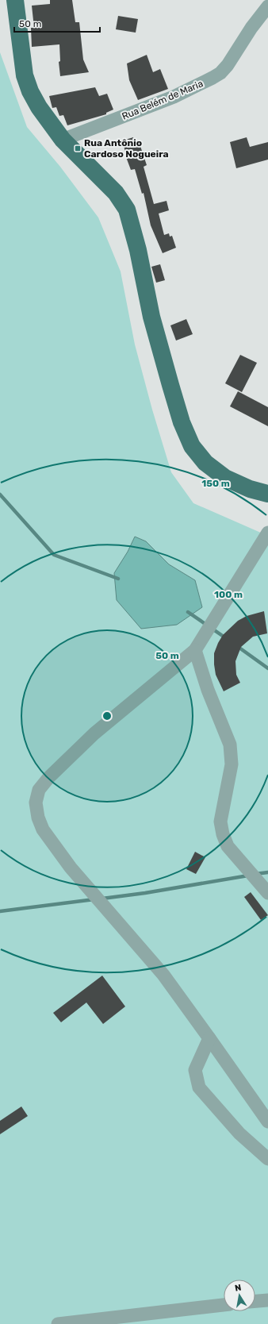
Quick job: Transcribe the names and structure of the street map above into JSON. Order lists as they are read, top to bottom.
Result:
{
  "streets": {
    "street": ["Rua Belém de Maria"]
  },
  "places": {
    "transit": ["Rua Antônio Cardoso Nogueira"]
  },
  "scale_bar": "50 m",
  "north": "top",
  "rings": ["150 m", "100 m", "50 m"]
}
